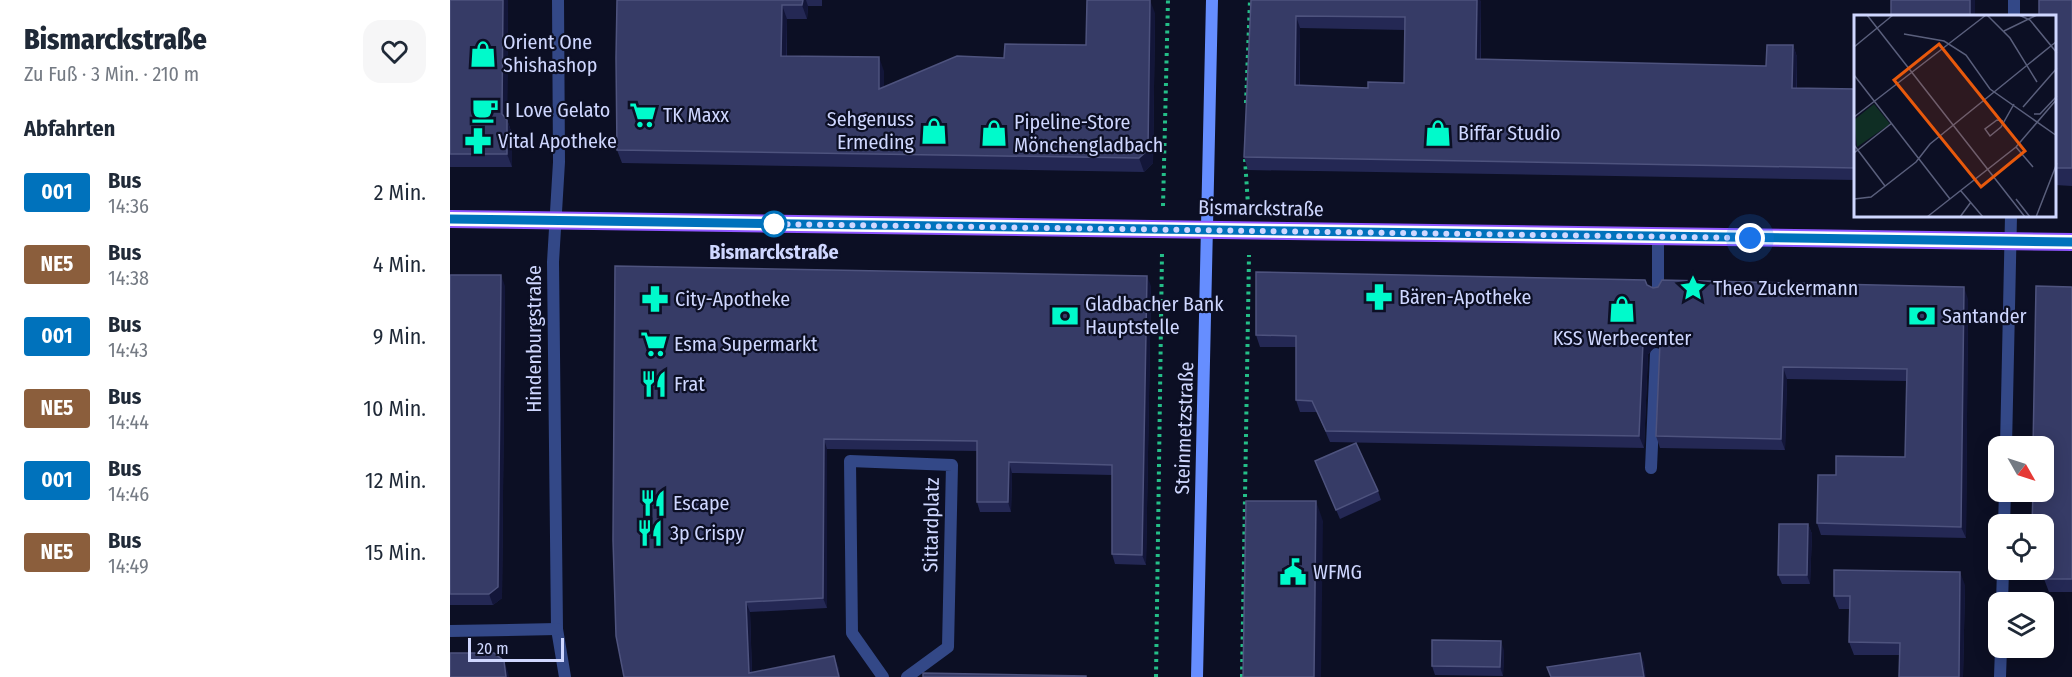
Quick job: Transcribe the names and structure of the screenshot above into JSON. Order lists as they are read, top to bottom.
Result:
{
  "streets": {
    "main road": ["Bismarckstraße", "Steinmetzstraße"],
    "street": ["Hindenburgstraße", "Sittardplatz"]
  },
  "crossings": [
    ["Bismarckstraße", "Hindenburgstraße"],
    ["Bismarckstraße", "Steinmetzstraße"]
  ],
  "places": {
    "shop": [
      "Orient One Shishashop",
      "Sehgenuss Ermeding",
      "Pipeline-Store Mönchengladbach",
      "Biffar Studio",
      "KSS Werbecenter"
    ],
    "cafe": ["I Love Gelato"],
    "supermarket": ["TK Maxx", "Esma Supermarkt"],
    "pharmacy": ["Vital Apotheke", "Bären-Apotheke", "City-Apotheke"],
    "other": ["Bismarckstraße"],
    "place": ["Theo Zuckermann"],
    "bank": ["Gladbacher Bank Hauptstelle", "Santander"],
    "restaurant": ["Frat", "Escape", "3p Crispy"],
    "public building": ["WFMG"]
  },
  "lines": ["bus line 001"],
  "scale_bar": "20 m",
  "north": "bottom right",
  "page": {
    "heading": [
      ["Bismarckstraße", "Zu Fuß · 3 Min. · 210 m"],
      "Abfahrten"
    ],
    "list": [
      {
        "mark": "001",
        "name": "Bus",
        "note": "14:36",
        "value": "2 Min."
      },
      {
        "mark": "NE5",
        "name": "Bus",
        "note": "14:38",
        "value": "4 Min."
      },
      {
        "mark": "001",
        "name": "Bus",
        "note": "14:43",
        "value": "9 Min."
      },
      {
        "mark": "NE5",
        "name": "Bus",
        "note": "14:44",
        "value": "10 Min."
      },
      {
        "mark": "001",
        "name": "Bus",
        "note": "14:46",
        "value": "12 Min."
      },
      {
        "mark": "NE5",
        "name": "Bus",
        "note": "14:49",
        "value": "15 Min."
      }
    ],
    "scale": "20 m"
  }
}
